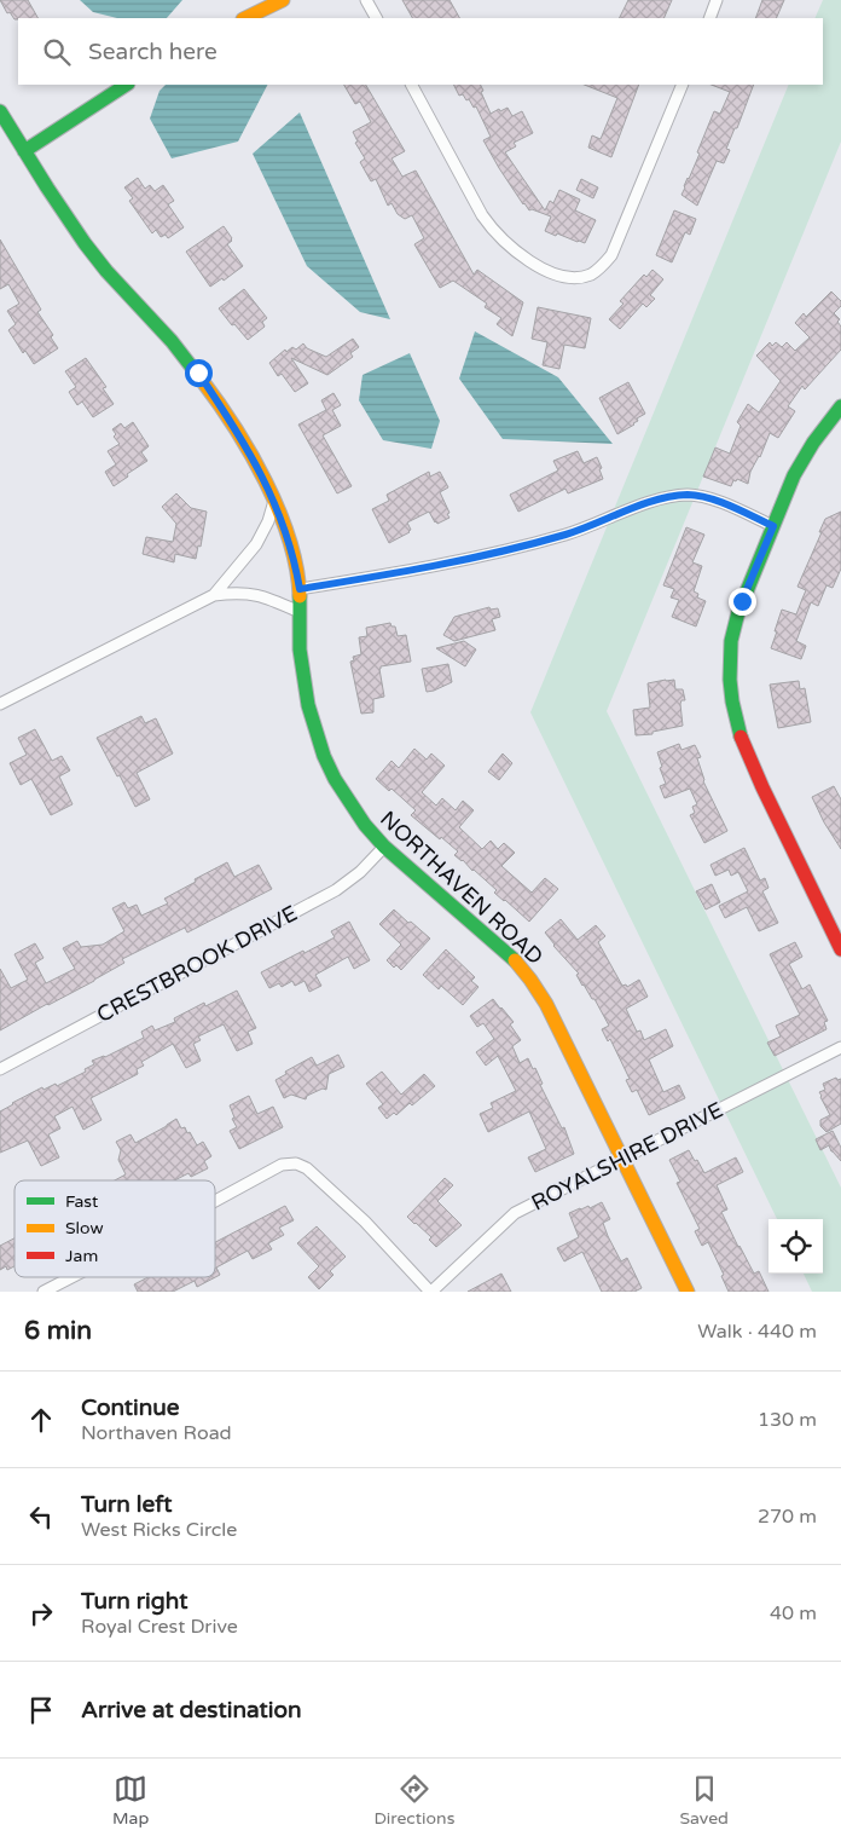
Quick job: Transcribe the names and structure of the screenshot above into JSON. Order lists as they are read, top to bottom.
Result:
{
  "streets": {
    "street": ["NORTHAVEN ROAD", "CRESTBROOK DRIVE", "ROYALSHIRE DRIVE"]
  },
  "crossings": [
    ["NORTHAVEN ROAD", "CRESTBROOK DRIVE"],
    ["NORTHAVEN ROAD", "ROYALSHIRE DRIVE"]
  ],
  "legend": ["Fast", "Slow", "Jam"],
  "page": {
    "search": "Search here",
    "heading": ["6 min", "Walk · 440 m"],
    "list": [
      ["Continue", "Northaven Road", "130 m"],
      ["Turn left", "West Ricks Circle", "270 m"],
      ["Turn right", "Royal Crest Drive", "40 m"],
      "Arrive at destination"
    ],
    "nav": ["Map", "Directions", "Saved"]
  }
}
